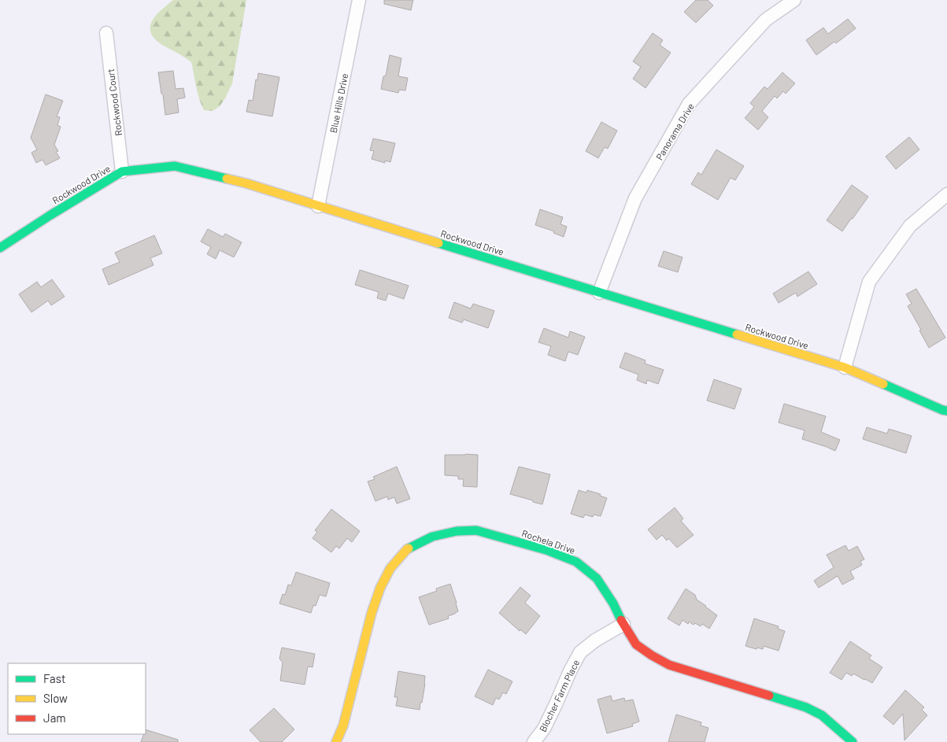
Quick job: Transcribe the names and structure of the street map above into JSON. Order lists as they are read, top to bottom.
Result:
{
  "streets": {
    "street": [
      "Rockwood Court",
      "Blue Hills Drive",
      "Panorama Drive",
      "Rockwood Drive",
      "Rochela Drive",
      "Blocher Farm Place"
    ]
  },
  "crossings": [
    ["Rockwood Court", "Rockwood Drive"],
    ["Blue Hills Drive", "Rockwood Drive"],
    ["Panorama Drive", "Rockwood Drive"],
    ["Rochela Drive", "Blocher Farm Place"]
  ],
  "legend": ["Fast", "Slow", "Jam"]
}
